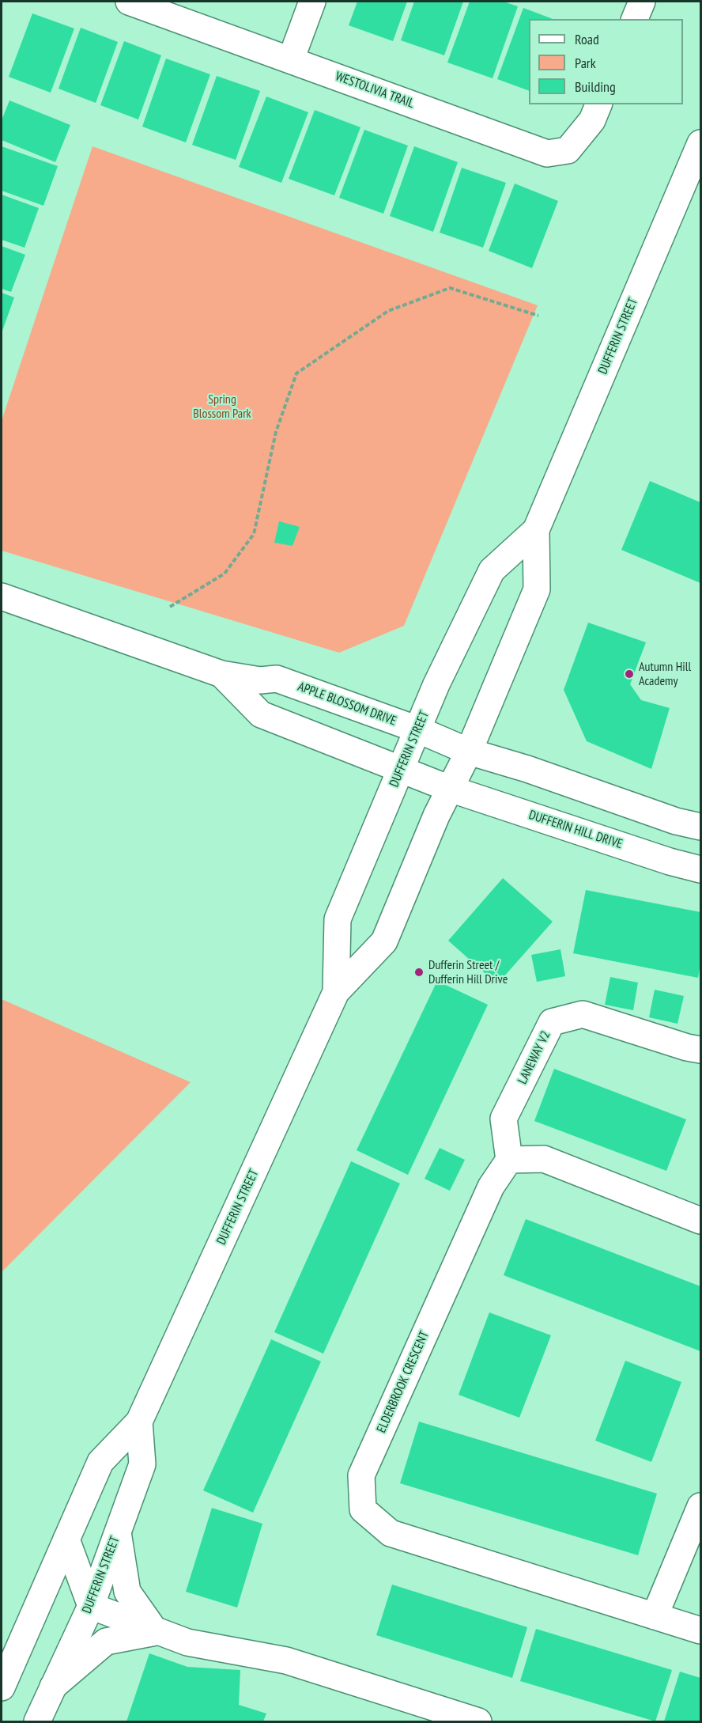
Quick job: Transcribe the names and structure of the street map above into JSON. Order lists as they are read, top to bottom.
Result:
{
  "streets": {
    "street": [
      "WESTOLIVIA TRAIL",
      "DUFFERIN STREET",
      "APPLE BLOSSOM DRIVE",
      "DUFFERIN HILL DRIVE",
      "LANEWAY V2",
      "ELDERBROOK CRESCENT"
    ]
  },
  "crossings": [
    ["DUFFERIN STREET", "APPLE BLOSSOM DRIVE"],
    ["DUFFERIN STREET", "DUFFERIN HILL DRIVE"],
    ["APPLE BLOSSOM DRIVE", "DUFFERIN HILL DRIVE"],
    ["LANEWAY V2", "ELDERBROOK CRESCENT"]
  ],
  "parks": ["Spring Blossom Park"],
  "places": ["Autumn Hill Academy", "Dufferin Street / Dufferin Hill Drive"],
  "legend": ["Road", "Park", "Building"]
}
